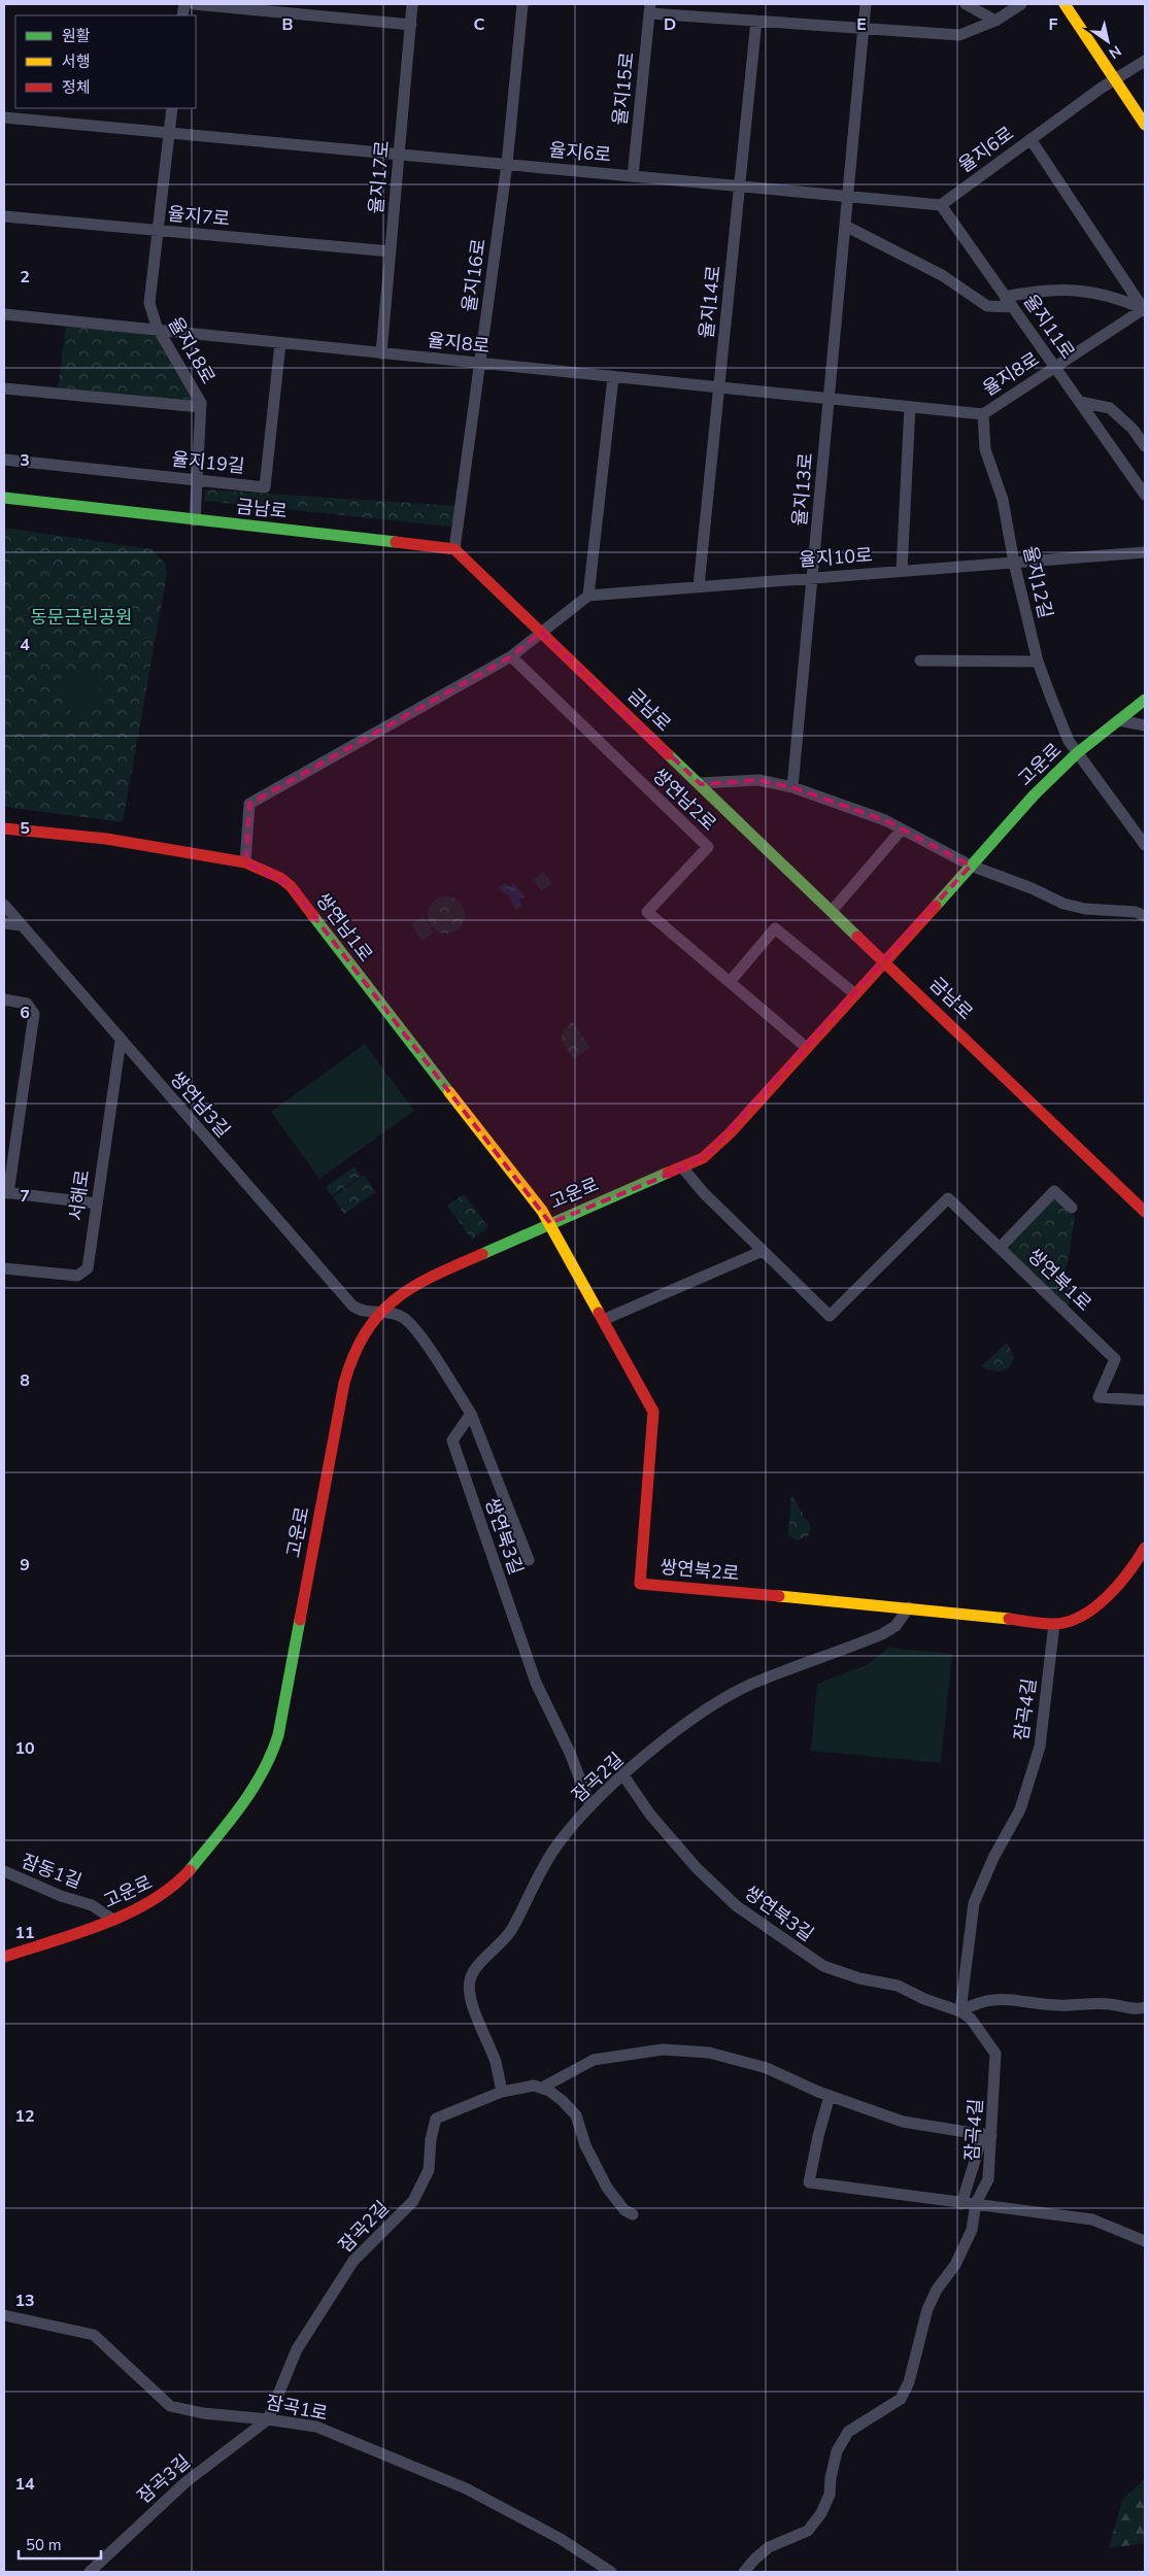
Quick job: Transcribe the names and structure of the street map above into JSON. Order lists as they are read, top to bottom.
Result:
{
  "streets": {
    "street": [
      "율지15로",
      "율지6로",
      "율지17로",
      "율지7로",
      "율지16로",
      "율지14로",
      "율지11로",
      "율지8로",
      "율지18로",
      "율지19길",
      "율지13로",
      "금남로",
      "율지10로",
      "율지12길",
      "고운로",
      "쌍연남2로",
      "쌍연남1로",
      "쌍연남3길",
      "서해로",
      "쌍연북1로",
      "쌍연북3길",
      "쌍연북2로",
      "잠곡4길",
      "잠곡2길",
      "잠동1길",
      "잠곡1로",
      "잠곡3길"
    ]
  },
  "crossings": [
    ["율지15로", "율지6로"],
    ["율지6로", "율지17로"],
    ["율지6로", "율지16로"],
    ["율지6로", "율지14로"],
    ["율지6로", "율지11로"],
    ["율지6로", "율지18로"],
    ["율지6로", "율지13로"],
    ["율지17로", "율지7로"],
    ["율지17로", "율지8로"],
    ["율지7로", "율지18로"],
    ["율지16로", "율지8로"],
    ["율지16로", "금남로"],
    ["율지14로", "율지8로"],
    ["율지14로", "율지10로"],
    ["율지11로", "율지8로"],
    ["율지8로", "율지18로"],
    ["율지8로", "율지19길"],
    ["율지8로", "율지13로"],
    ["율지8로", "율지12길"],
    ["율지18로", "율지19길"],
    ["율지18로", "금남로"],
    ["율지13로", "율지10로"],
    ["금남로", "고운로"],
    ["율지10로", "율지12길"],
    ["율지12길", "고운로"],
    ["고운로", "쌍연남2로"],
    ["고운로", "쌍연남1로"],
    ["고운로", "쌍연남3길"],
    ["고운로", "잠동1길"],
    ["쌍연남1로", "쌍연북2로"],
    ["쌍연남3길", "서해로"],
    ["쌍연북3길", "잠곡4길"],
    ["쌍연북3길", "잠곡2길"],
    ["쌍연북2로", "잠곡4길"],
    ["쌍연북2로", "잠곡2길"],
    ["잠곡2길", "잠곡1로"],
    ["잠곡2길", "잠곡3길"],
    ["잠곡1로", "잠곡3길"]
  ],
  "parks": ["동문근린공원"],
  "legend": ["원활", "서행", "정체"],
  "scale_bar": "50 m",
  "north": "bottom right",
  "grid": {
    "columns": [
      "B",
      "C",
      "D",
      "E",
      "F"
    ],
    "rows": [
      "2",
      "3",
      "4",
      "5",
      "6",
      "7",
      "8",
      "9",
      "10",
      "11",
      "12",
      "13",
      "14"
    ]
  }
}
